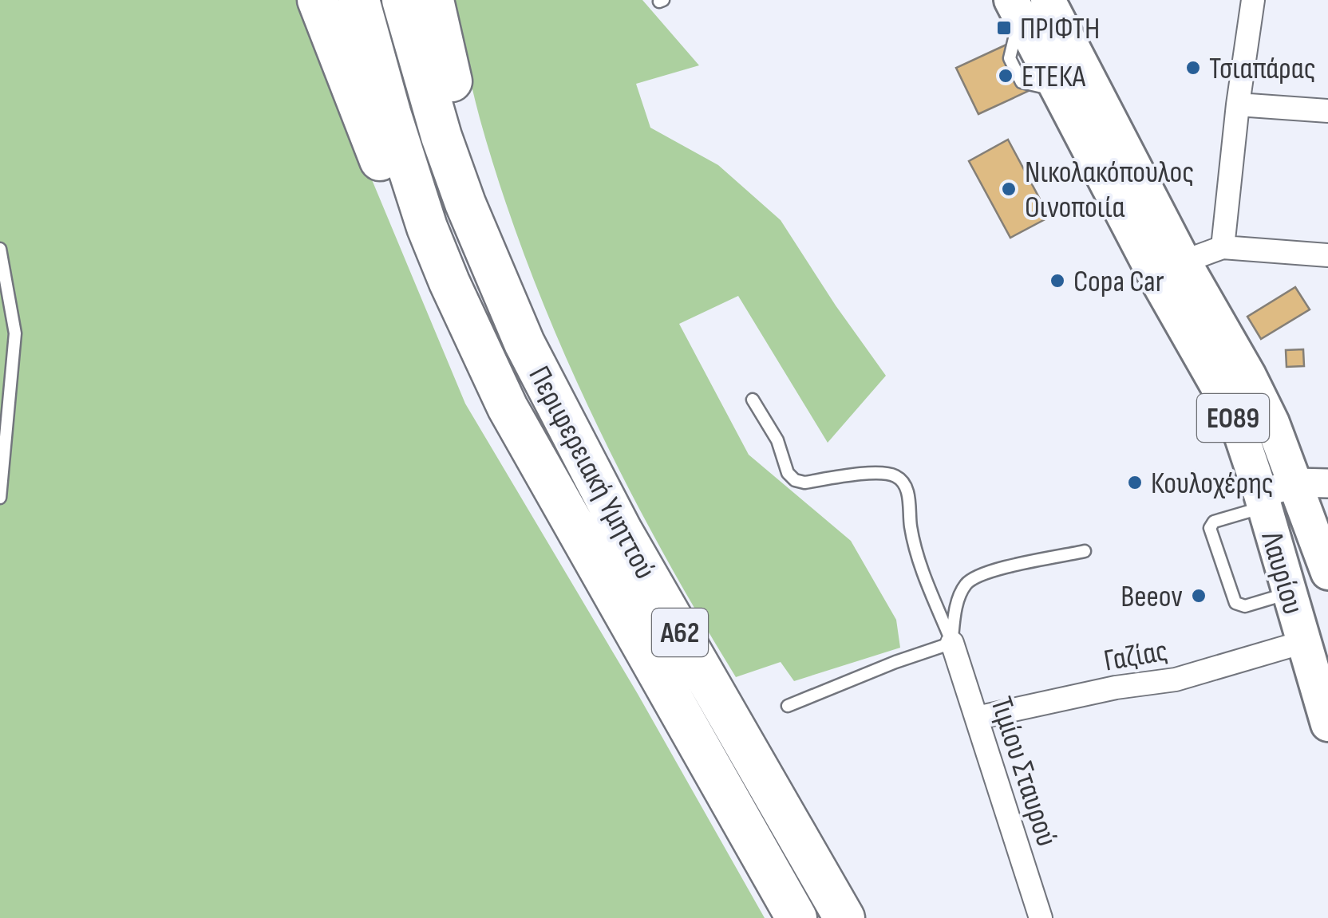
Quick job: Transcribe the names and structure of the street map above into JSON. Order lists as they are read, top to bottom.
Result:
{
  "streets": {
    "highway": ["Περιφερειακή Υμηττού", "Α62"],
    "main road": ["ΕΟ89", "Λαυρίου"],
    "street": ["Γαζίας", "Τιμίου Σταυρού"]
  },
  "crossings": [
    ["Λαυρίου", "Γαζίας"],
    ["Γαζίας", "Τιμίου Σταυρού"]
  ],
  "places": {
    "transit": ["ΠΡΙΦΤΗ"],
    "other": [
      "Τσιαπάρας",
      "ΕΤΕΚΑ",
      "Νικολακόπουλος Οινοποιία",
      "Copa Car",
      "Κουλοχέρης",
      "Beeov"
    ]
  }
}
